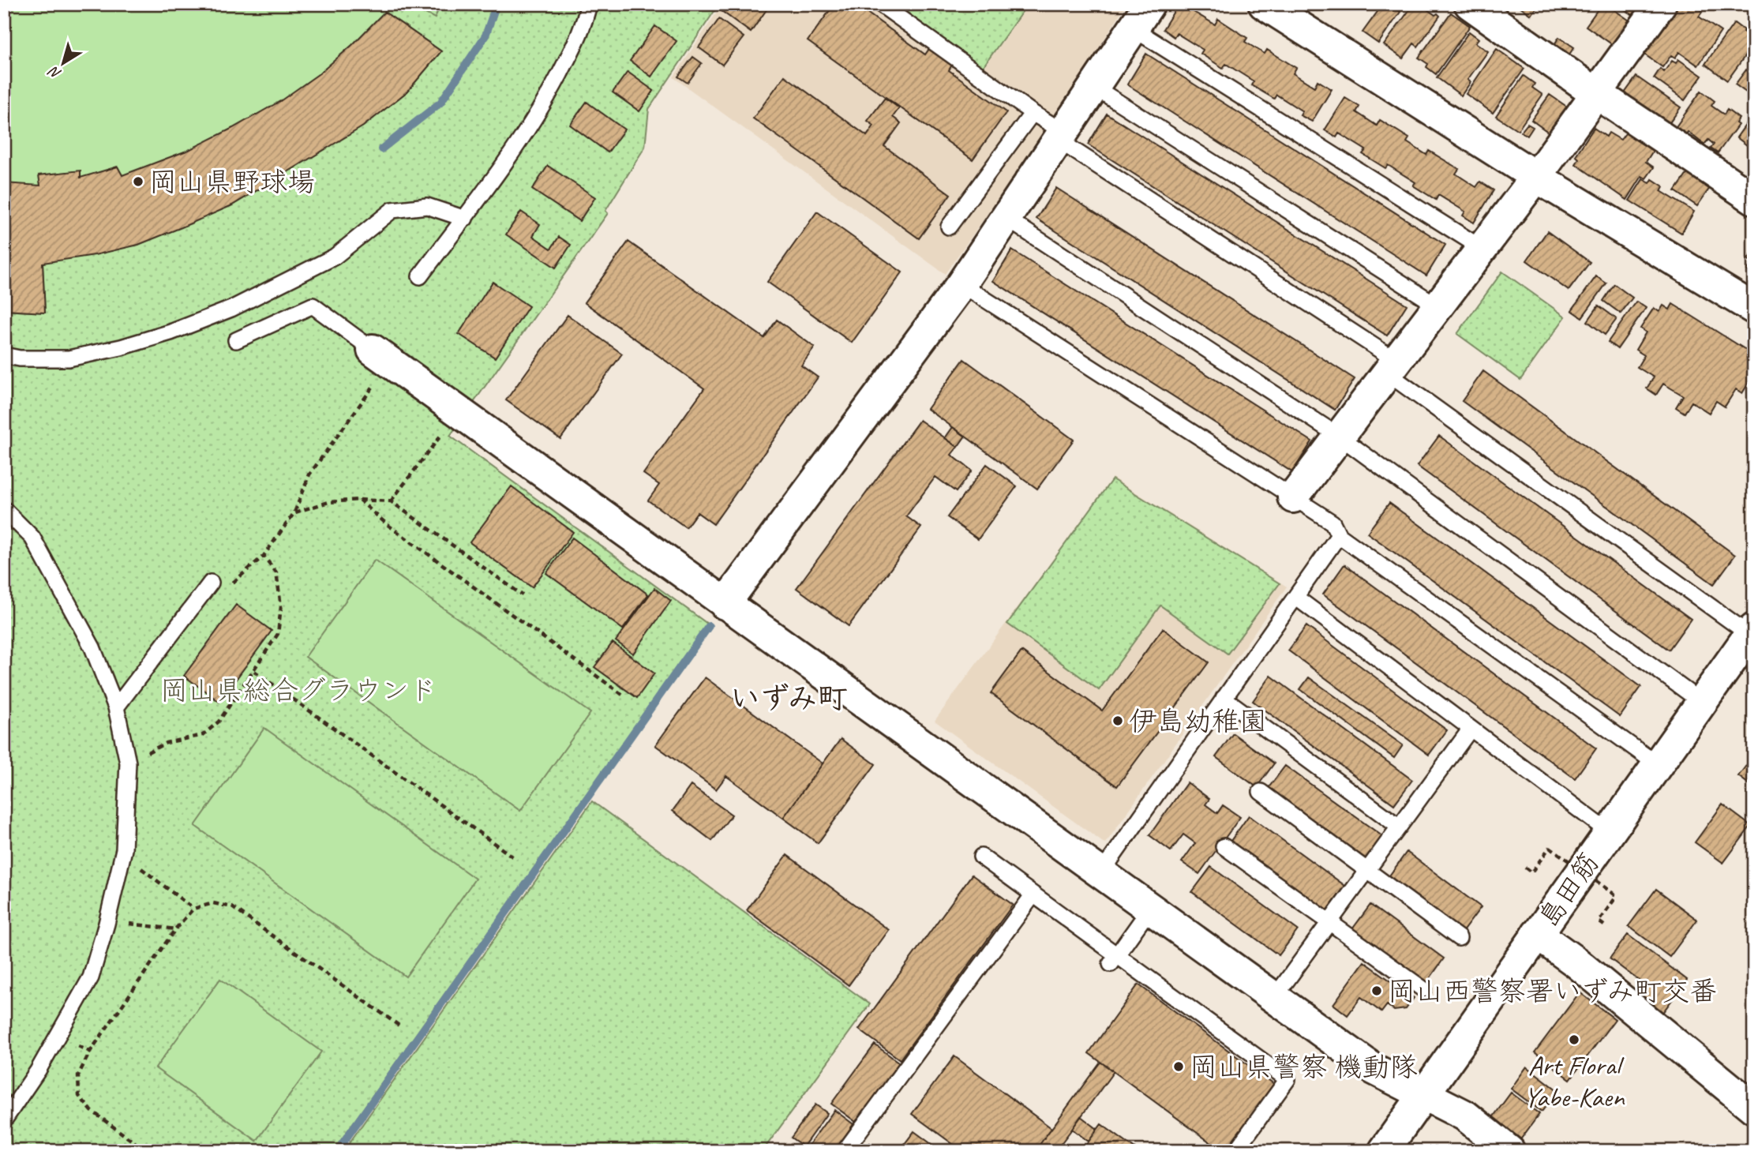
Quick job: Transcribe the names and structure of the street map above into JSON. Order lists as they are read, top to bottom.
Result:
{
  "streets": {
    "street": ["島田筋"]
  },
  "districts": ["いずみ町"],
  "parks": ["岡山県総合グラウンド"],
  "places": [
    "岡山県野球場",
    "伊島幼稚園",
    "岡山西警察署いずみ町交番",
    "Art Floral Yabe-Kaen",
    "岡山県警察 機動隊"
  ],
  "north": "bottom left"
}
